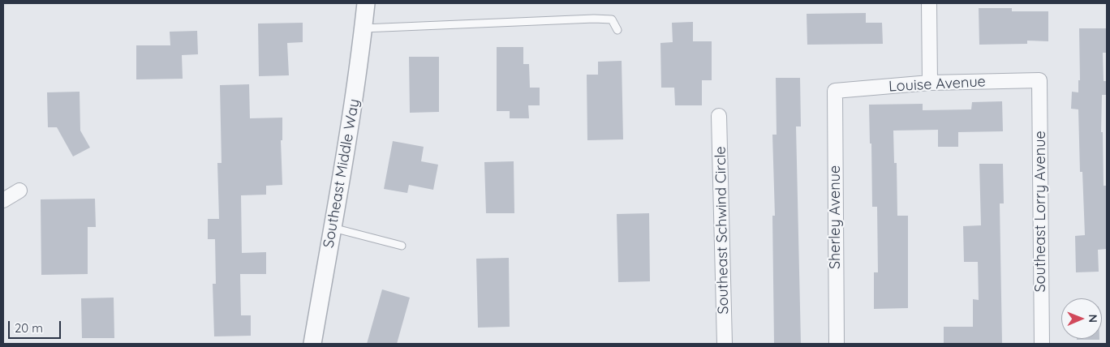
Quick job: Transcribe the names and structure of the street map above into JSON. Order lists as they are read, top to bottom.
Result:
{
  "streets": {
    "street": [
      "Louise Avenue",
      "Southeast Middle Way",
      "Southeast Lorry Avenue",
      "Sherley Avenue",
      "Southeast Schwind Circle"
    ]
  },
  "crossings": [
    ["Louise Avenue", "Southeast Lorry Avenue"],
    ["Louise Avenue", "Sherley Avenue"]
  ],
  "scale_bar": "20 m",
  "north": "right"
}
